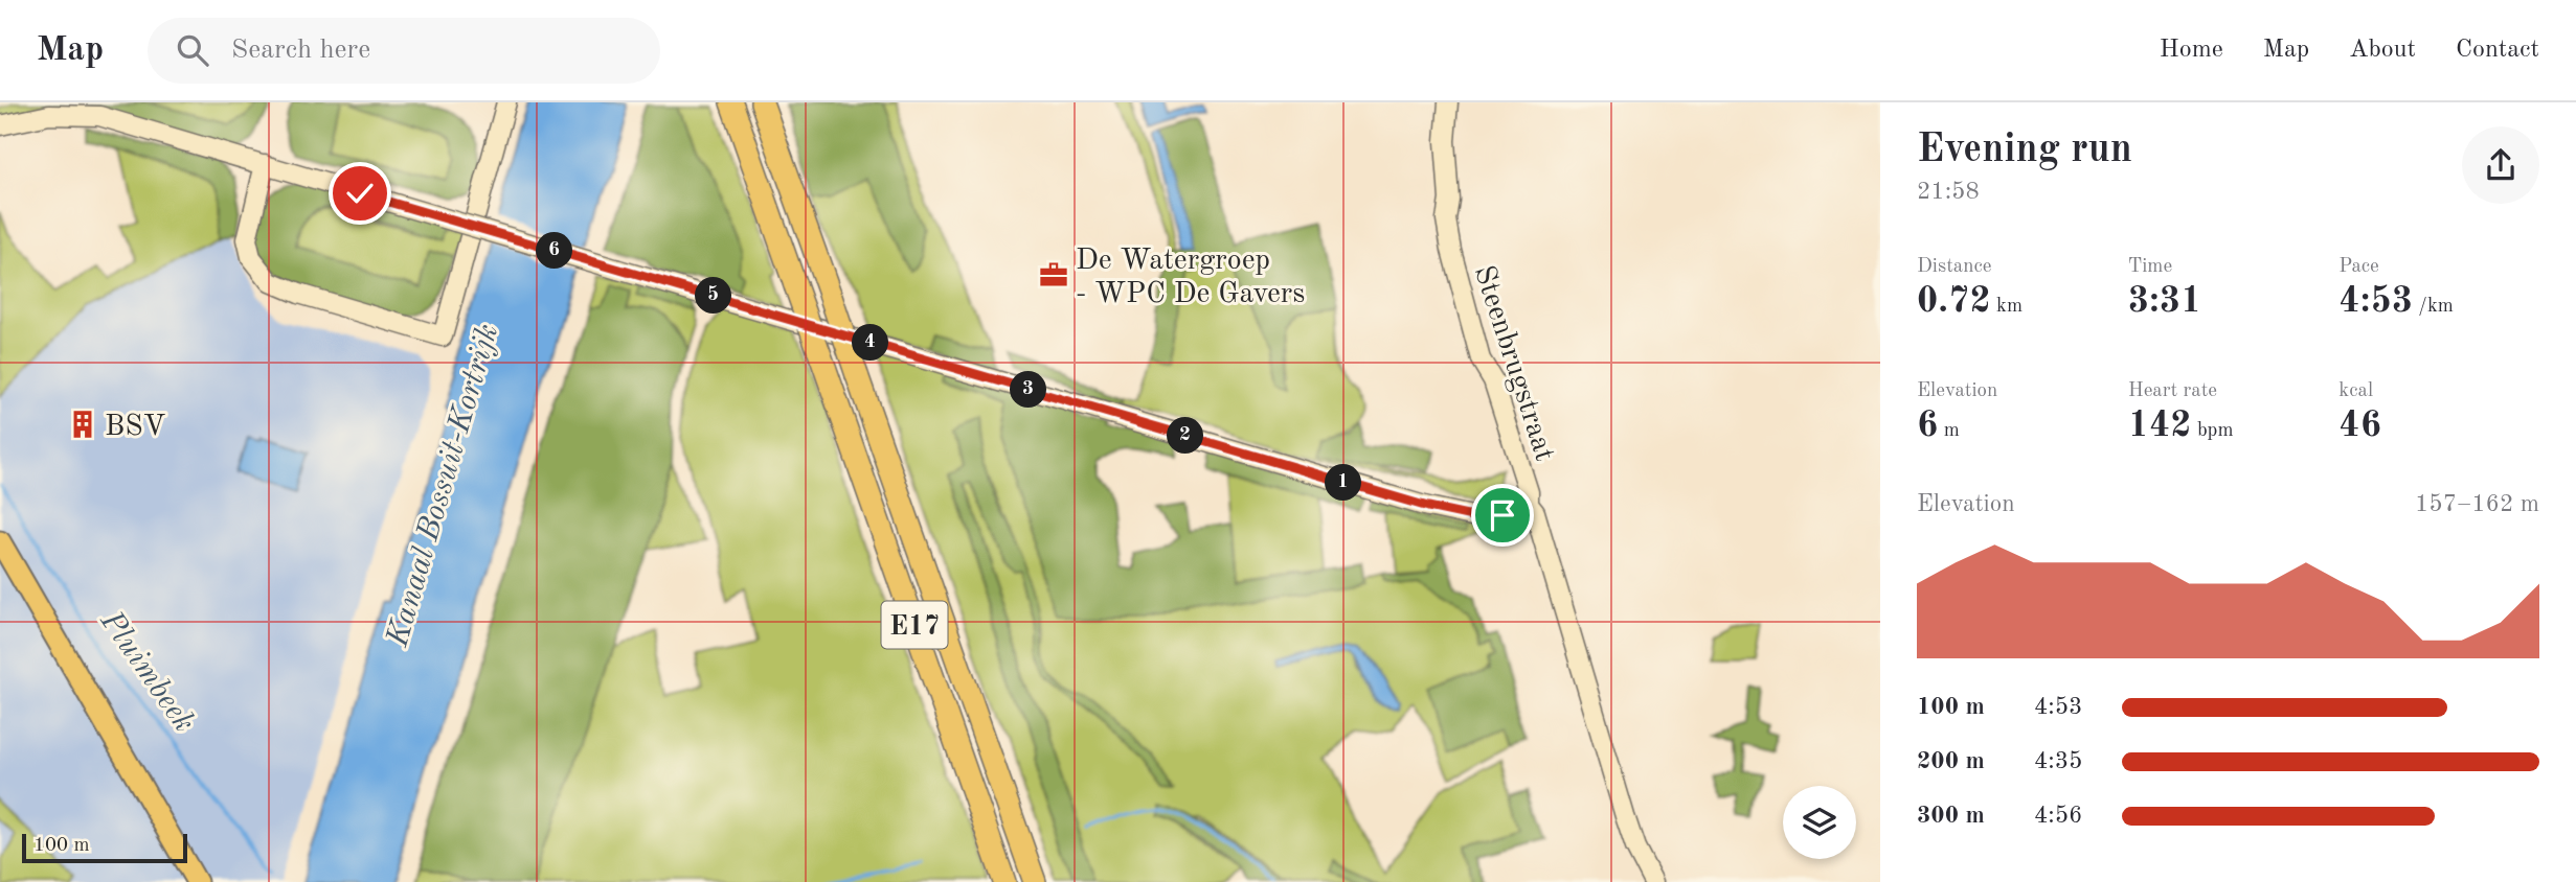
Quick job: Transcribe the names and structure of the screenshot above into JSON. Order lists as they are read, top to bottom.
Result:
{
  "streets": {
    "highway": ["E17"],
    "street": ["Steenbrugstraat"]
  },
  "water": ["Kanaal Bossuit-Kortrijk", "Pluimbeek"],
  "places": {
    "office": ["De Watergroep - WPC De Gavers"],
    "building": ["BSV"]
  },
  "scale_bar": "100 m",
  "page": {
    "header": "Map",
    "search": "Search here",
    "nav": [
      "Home",
      "Map",
      "About",
      "Contact"
    ],
    "heading": ["Evening run", "21:58"],
    "stats": [
      ["Distance", "0.72 km"],
      ["Time", "3:31"],
      ["Pace", "4:53 /km"],
      ["Elevation", "6 m"],
      ["Heart rate", "142 bpm"],
      ["kcal", "46"]
    ],
    "pins": [
      "6",
      "5",
      "4",
      "3",
      "2",
      "1"
    ],
    "chart": ["Elevation", "157–162 m"],
    "list": [
      {
        "name": "100 m",
        "note": "4:53"
      },
      {
        "name": "200 m",
        "note": "4:35"
      },
      {
        "name": "300 m",
        "note": "4:56"
      }
    ],
    "scale": "100 m"
  }
}
